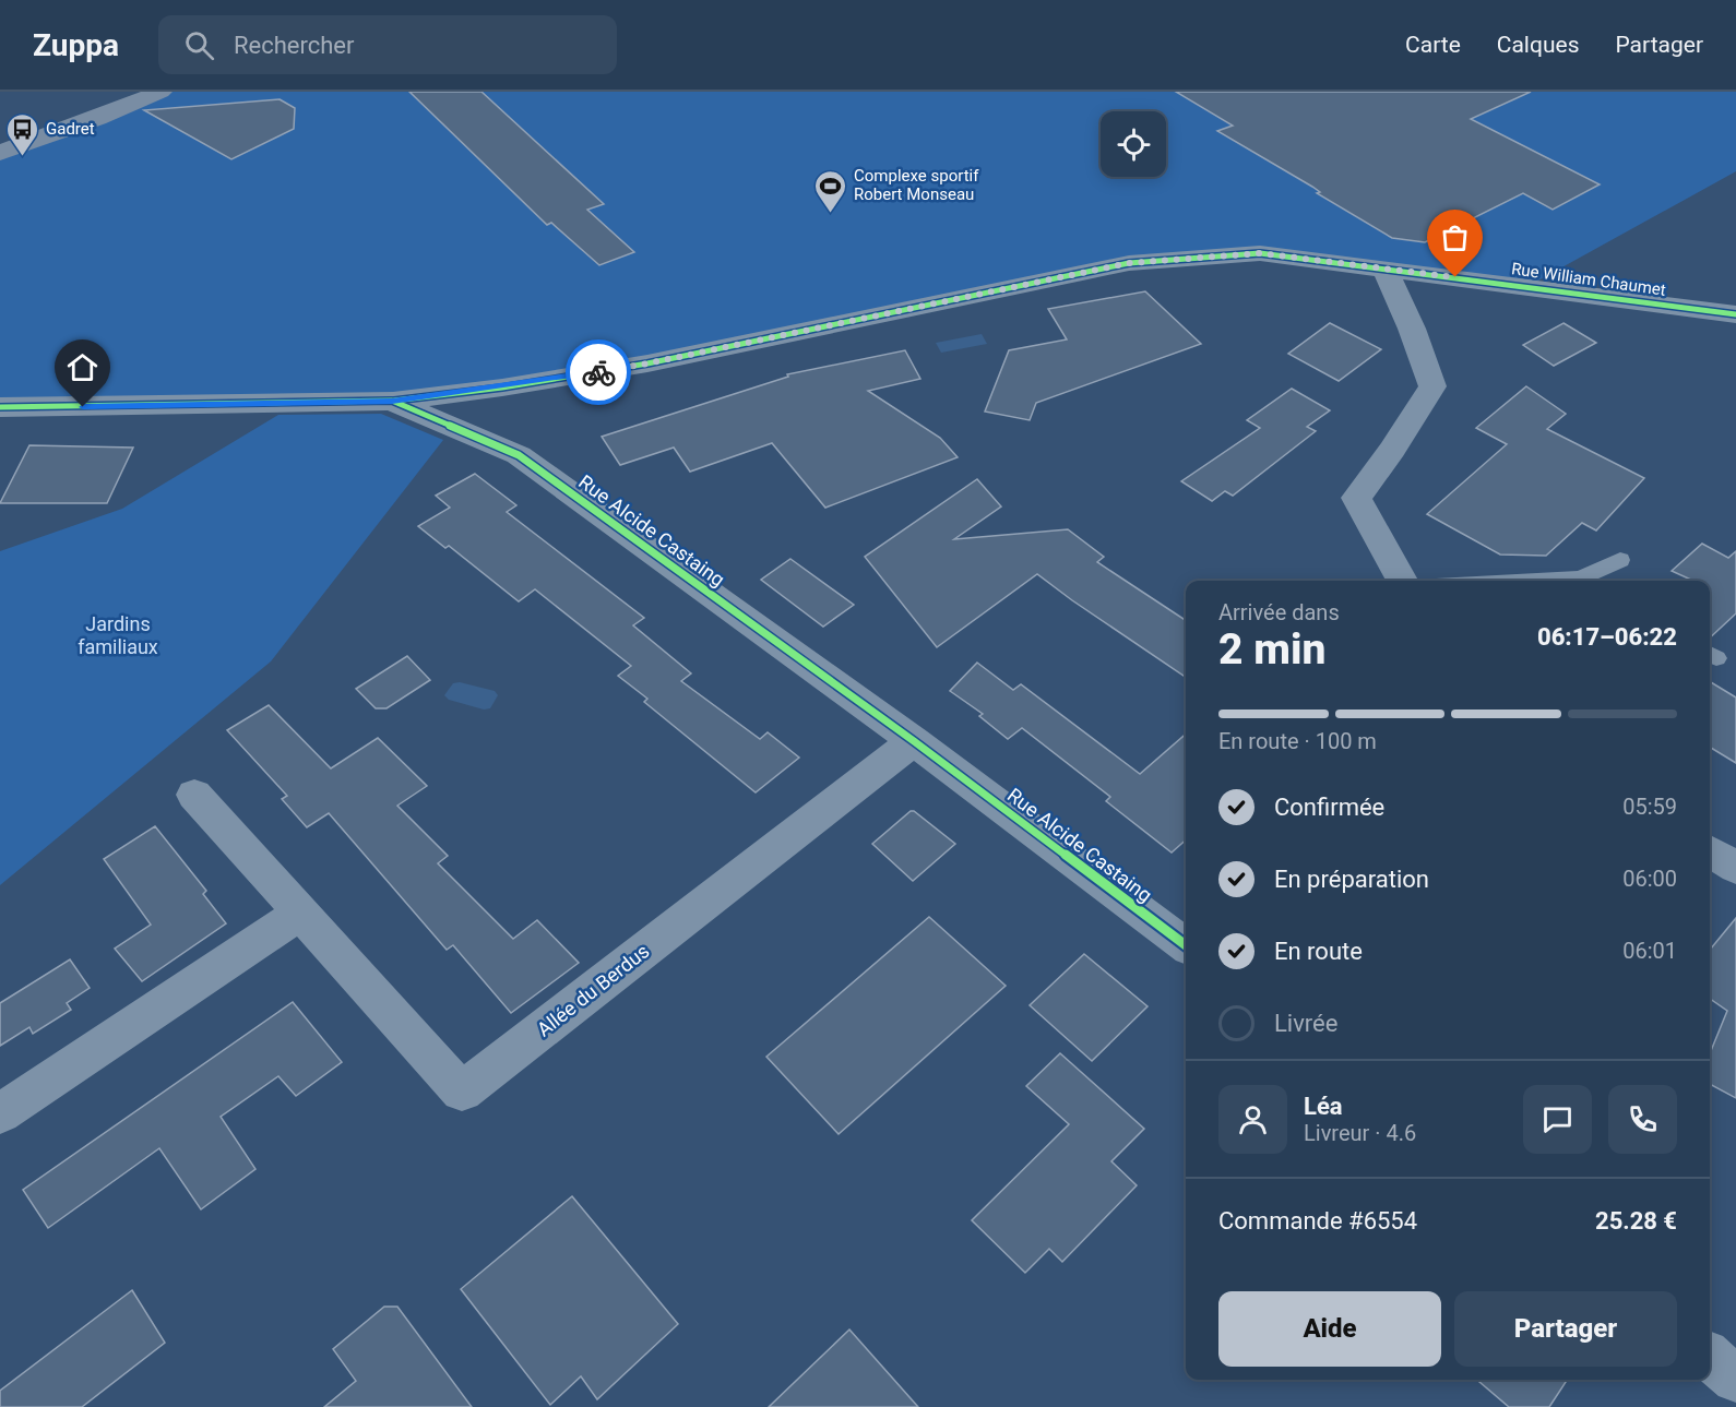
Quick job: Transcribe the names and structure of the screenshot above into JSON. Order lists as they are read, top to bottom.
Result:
{
  "streets": {
    "street": ["Rue William Chaumet", "Rue Alcide Castaing", "Allée du Berdus"]
  },
  "crossings": [
    ["Rue William Chaumet", "Rue Alcide Castaing"],
    ["Rue Alcide Castaing", "Allée du Berdus"]
  ],
  "parks": ["Jardins familiaux"],
  "places": {
    "bus stop": ["Gadret"],
    "sports": ["Complexe sportif Robert Monseau"]
  },
  "page": {
    "header": "Zuppa",
    "search": "Rechercher",
    "nav": ["Carte", "Calques", "Partager"],
    "heading": ["2 min", "Arrivée dans", "06:17–06:22"],
    "panel": [
      "Léa",
      "Livreur · 4.6",
      "Commande #6554",
      "25.28 €"
    ],
    "bar": "En route · 100 m",
    "list": [
      ["Confirmée", "05:59"],
      ["En préparation", "06:00"],
      ["En route", "06:01"],
      "Livrée"
    ],
    "buttons": ["Aide", "Partager"]
  }
}
